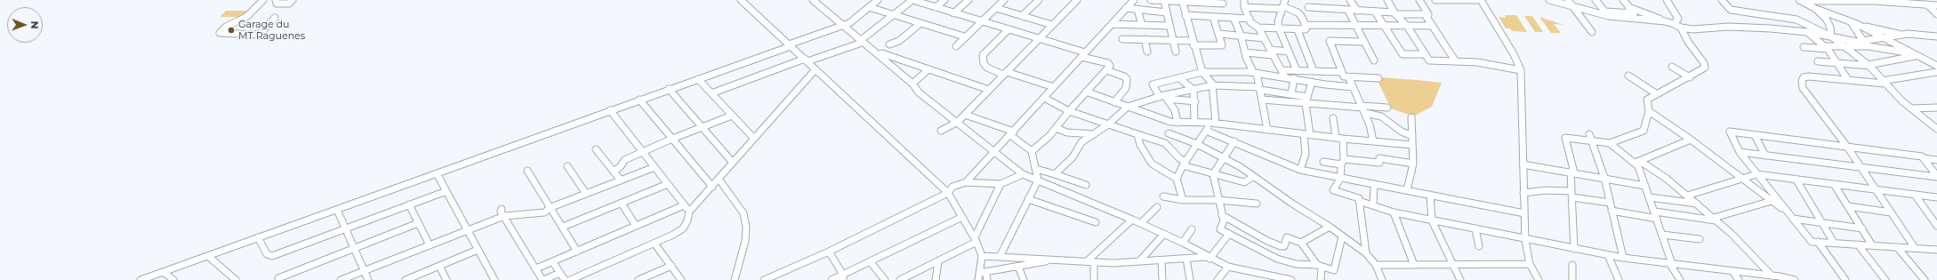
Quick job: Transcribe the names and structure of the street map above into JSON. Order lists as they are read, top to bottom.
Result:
{
  "places": ["Garage du MT Raguenes"],
  "north": "right"
}
